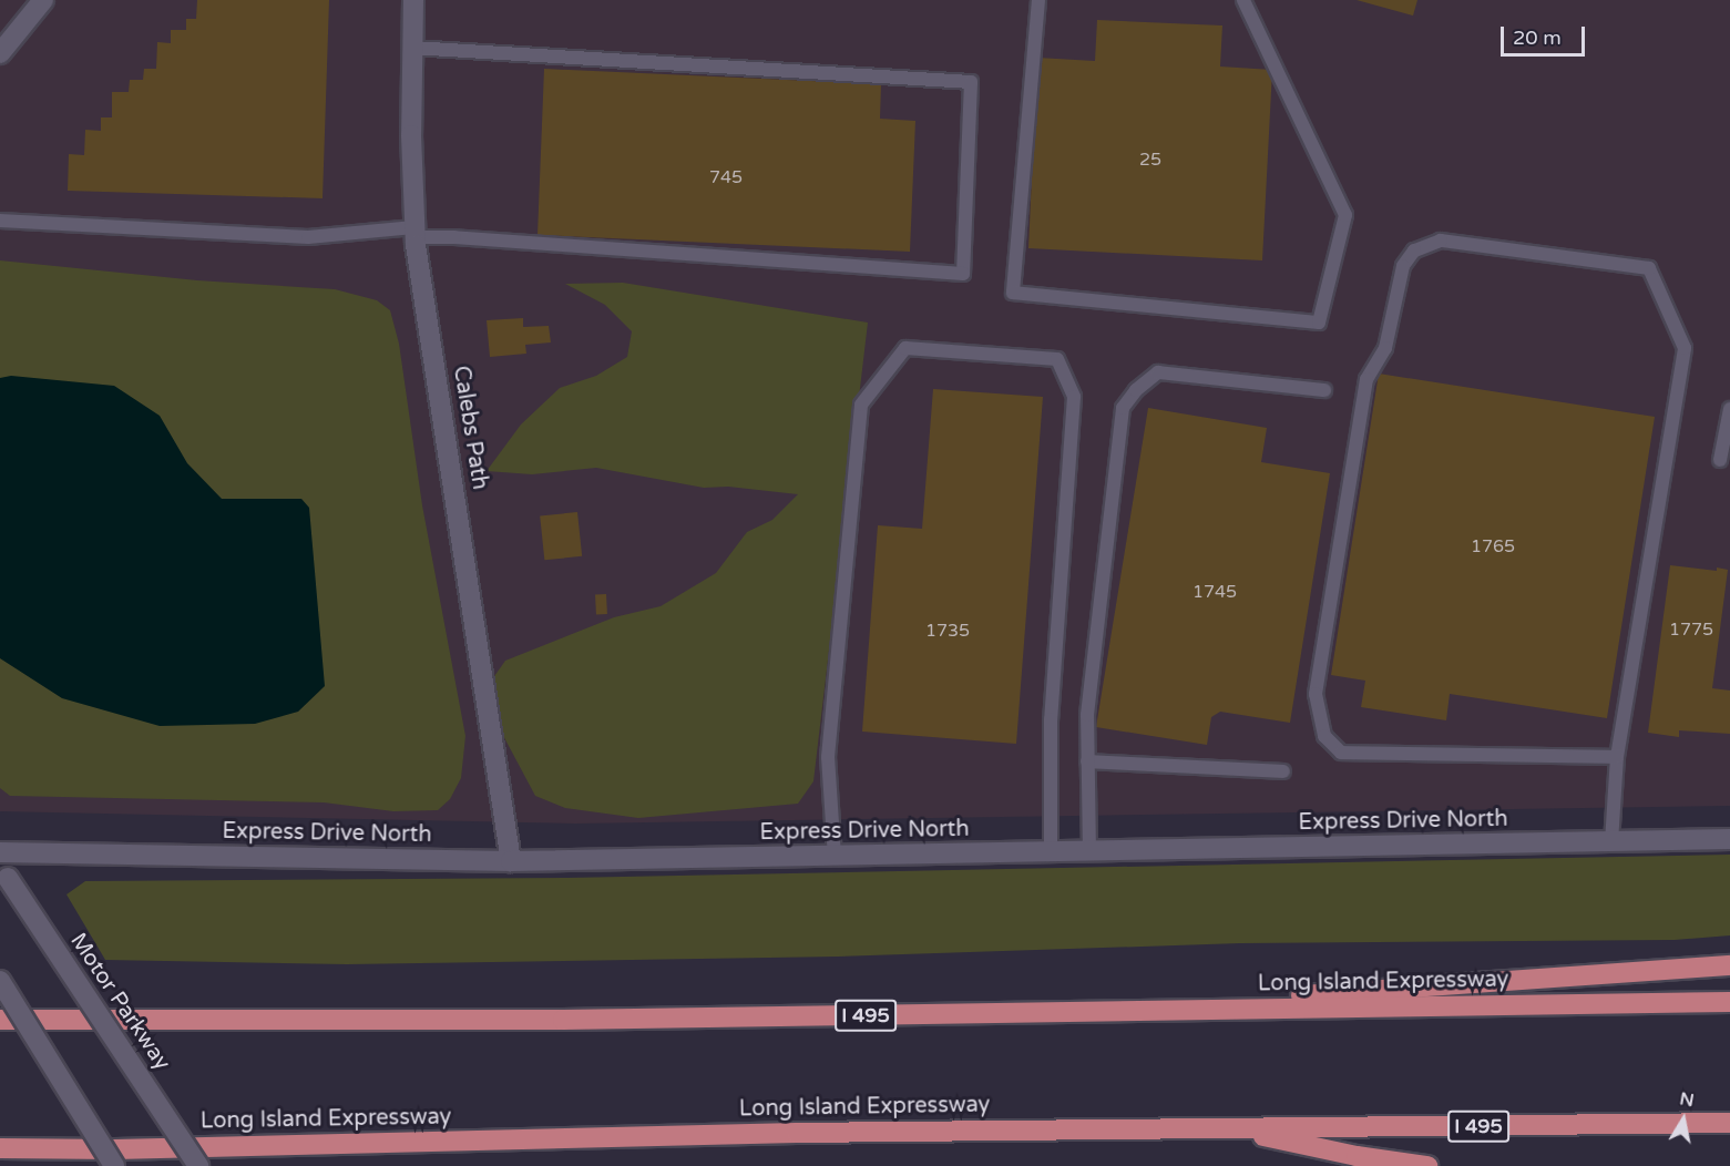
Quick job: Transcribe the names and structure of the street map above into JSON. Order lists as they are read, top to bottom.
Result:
{
  "streets": {
    "highway": ["Long Island Expressway", "I 495"],
    "main road": ["Calebs Path", "Express Drive North", "Motor Parkway"]
  },
  "crossings": [
    ["Calebs Path", "Express Drive North"]
  ],
  "house_numbers": [
    "25",
    "745",
    "1765",
    "1745",
    "1775",
    "1735"
  ],
  "scale_bar": "20 m",
  "north": "top"
}
